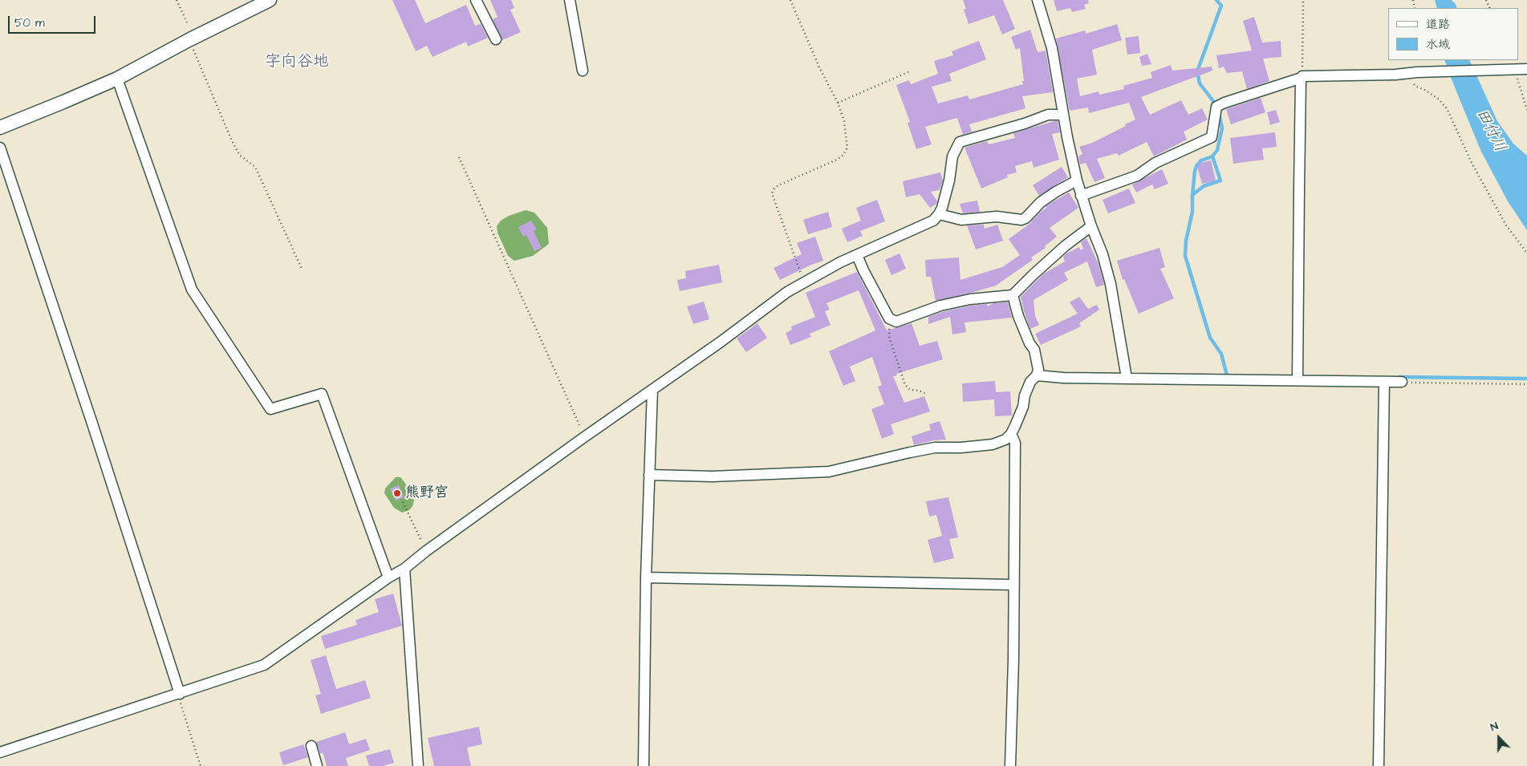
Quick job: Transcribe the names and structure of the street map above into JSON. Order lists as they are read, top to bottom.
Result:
{
  "districts": ["字向谷地"],
  "water": ["田付川"],
  "places": ["熊野宮"],
  "legend": ["道路", "水域"],
  "scale_bar": "50 m",
  "north": "top"
}
